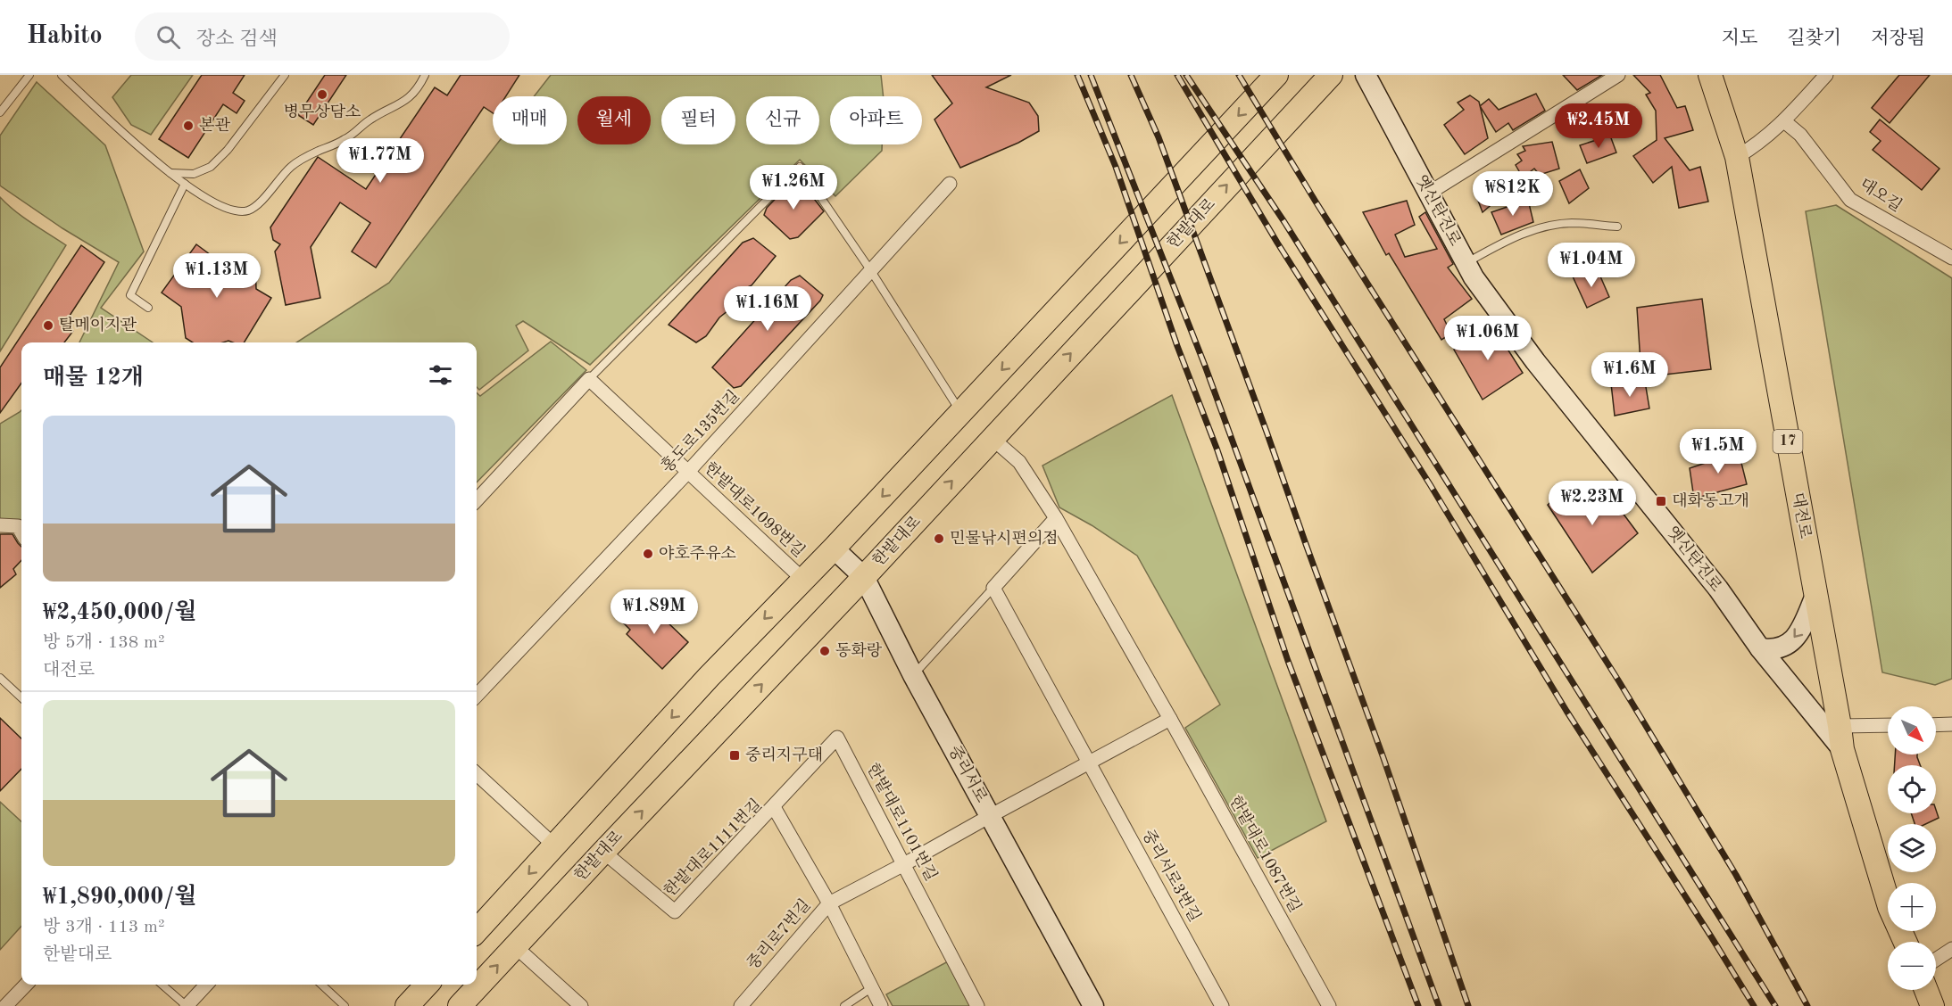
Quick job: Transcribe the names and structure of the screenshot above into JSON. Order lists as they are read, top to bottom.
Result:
{
  "streets": {
    "main road": ["한밭대로", "17", "대전로"],
    "street": [
      "대오길",
      "옛신탄진로",
      "홍도로135번길",
      "한밭대로1098번길",
      "중리서로",
      "한밭대로1101번길",
      "한밭대로1111번길",
      "한밭대로1087번길",
      "중리서로3번길",
      "중리로7번길"
    ]
  },
  "crossings": [
    ["옛신탄진로", "대전로"],
    ["한밭대로", "중리서로"],
    ["한밭대로", "한밭대로1111번길"],
    ["한밭대로", "한밭대로1087번길"],
    ["홍도로135번길", "한밭대로1098번길"],
    ["중리서로", "중리로7번길"],
    ["한밭대로1101번길", "한밭대로1111번길"],
    ["한밭대로1101번길", "중리로7번길"],
    ["한밭대로1111번길", "중리로7번길"]
  ],
  "places": {
    "other": [
      "병무상담소",
      "본관",
      "탈메이지관",
      "민물낚시편의점",
      "야호주유소",
      "동화랑"
    ],
    "transit": ["대화동고개", "중리지구대"]
  },
  "north": "bottom right",
  "page": {
    "header": "Habito",
    "search": "장소 검색",
    "nav": ["지도", "길찾기", "저장됨"],
    "chip": [
      "매매",
      "월세",
      "필터",
      "신규",
      "아파트"
    ],
    "price": [
      "₩2.45M",
      "₩1.77M",
      "₩1.26M",
      "₩812K",
      "₩1.04M",
      "₩1.13M",
      "₩1.16M",
      "₩1.06M",
      "₩1.6M",
      "₩1.5M",
      "₩2.23M",
      "₩1.89M"
    ],
    "heading": "매물 12개",
    "list": [
      {
        "name": "₩2,450,000/월",
        "note": "방 5개 · 138 m² · 대전로"
      },
      {
        "name": "₩1,890,000/월",
        "note": "방 3개 · 113 m² · 한밭대로"
      }
    ],
    "map_buttons": ["+", "−"]
  }
}
